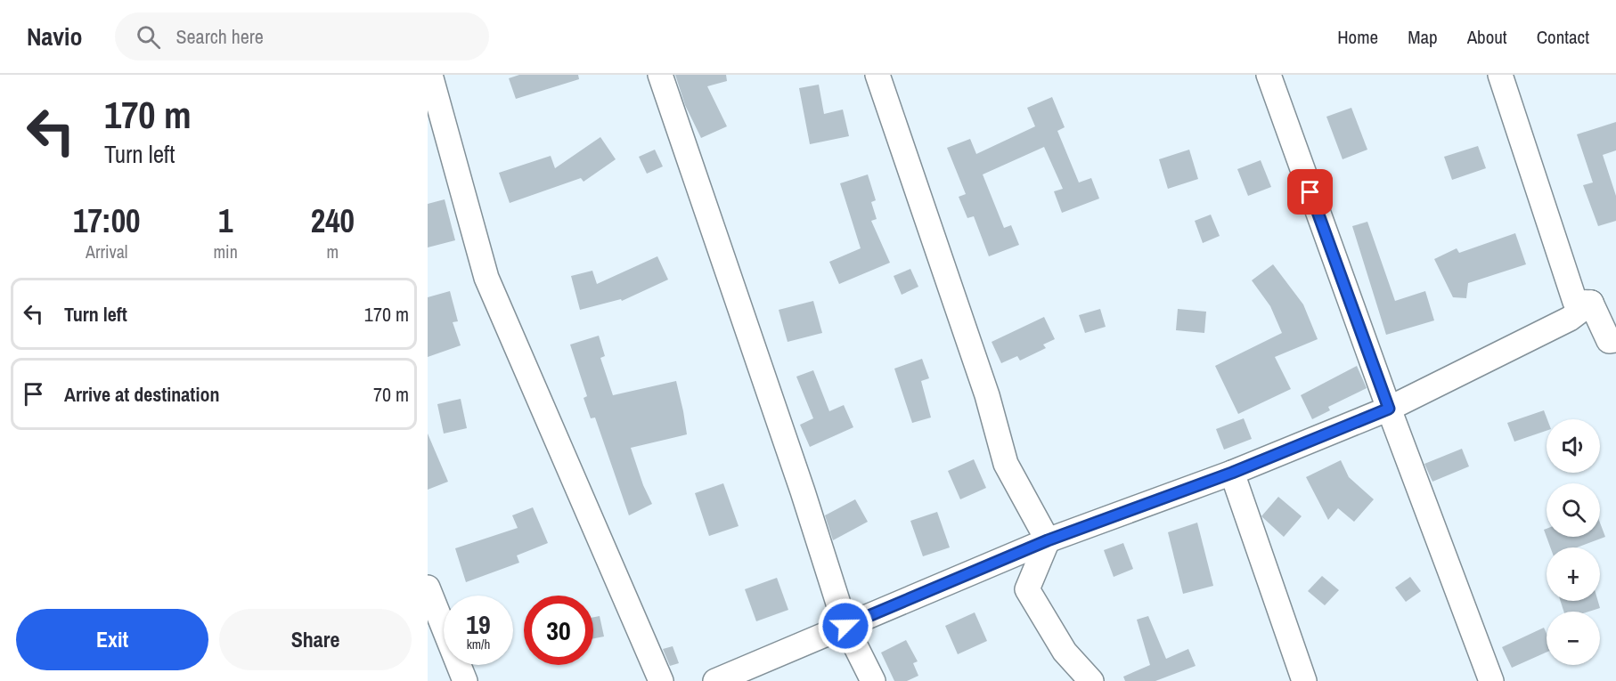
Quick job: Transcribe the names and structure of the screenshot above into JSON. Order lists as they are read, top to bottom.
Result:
{
  "page": {
    "header": "Navio",
    "search": "Search here",
    "nav": [
      "Home",
      "Map",
      "About",
      "Contact"
    ],
    "turn": ["170 m", "Turn left"],
    "eta": [
      "17:00",
      "Arrival",
      "1",
      "min",
      "240",
      "m"
    ],
    "list": [
      {
        "name": "Turn left",
        "value": "170 m"
      },
      {
        "name": "Arrive at destination",
        "value": "70 m"
      }
    ],
    "map_buttons": ["+", "−"],
    "speed": "19 km/h",
    "limit": "30",
    "buttons": ["Exit", "Share"]
  }
}
